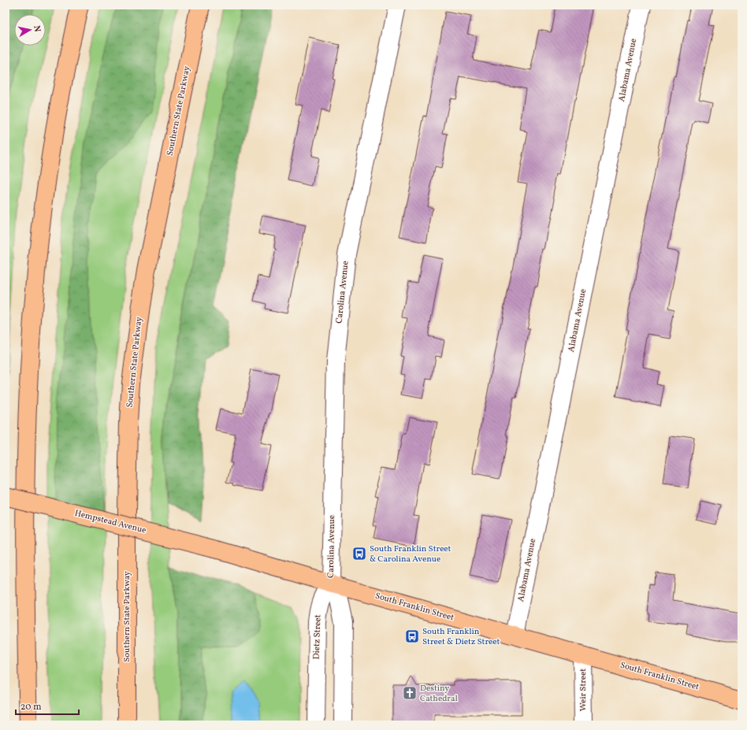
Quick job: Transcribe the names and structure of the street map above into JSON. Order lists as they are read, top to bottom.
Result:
{
  "streets": {
    "main road": ["Southern State Parkway", "Hempstead Avenue", "South Franklin Street"],
    "street": [
      "Alabama Avenue",
      "Carolina Avenue",
      "Dietz Street",
      "Weir Street"
    ]
  },
  "crossings": [
    ["Alabama Avenue", "South Franklin Street"],
    ["Carolina Avenue", "South Franklin Street"],
    ["Carolina Avenue", "Dietz Street"],
    ["Hempstead Avenue", "South Franklin Street"],
    ["South Franklin Street", "Dietz Street"],
    ["South Franklin Street", "Weir Street"]
  ],
  "places": {
    "bus stop": ["South Franklin Street & Carolina Avenue", "South Franklin Street & Dietz Street"],
    "church": ["Destiny Cathedral"]
  },
  "scale_bar": "20 m",
  "north": "right"
}
